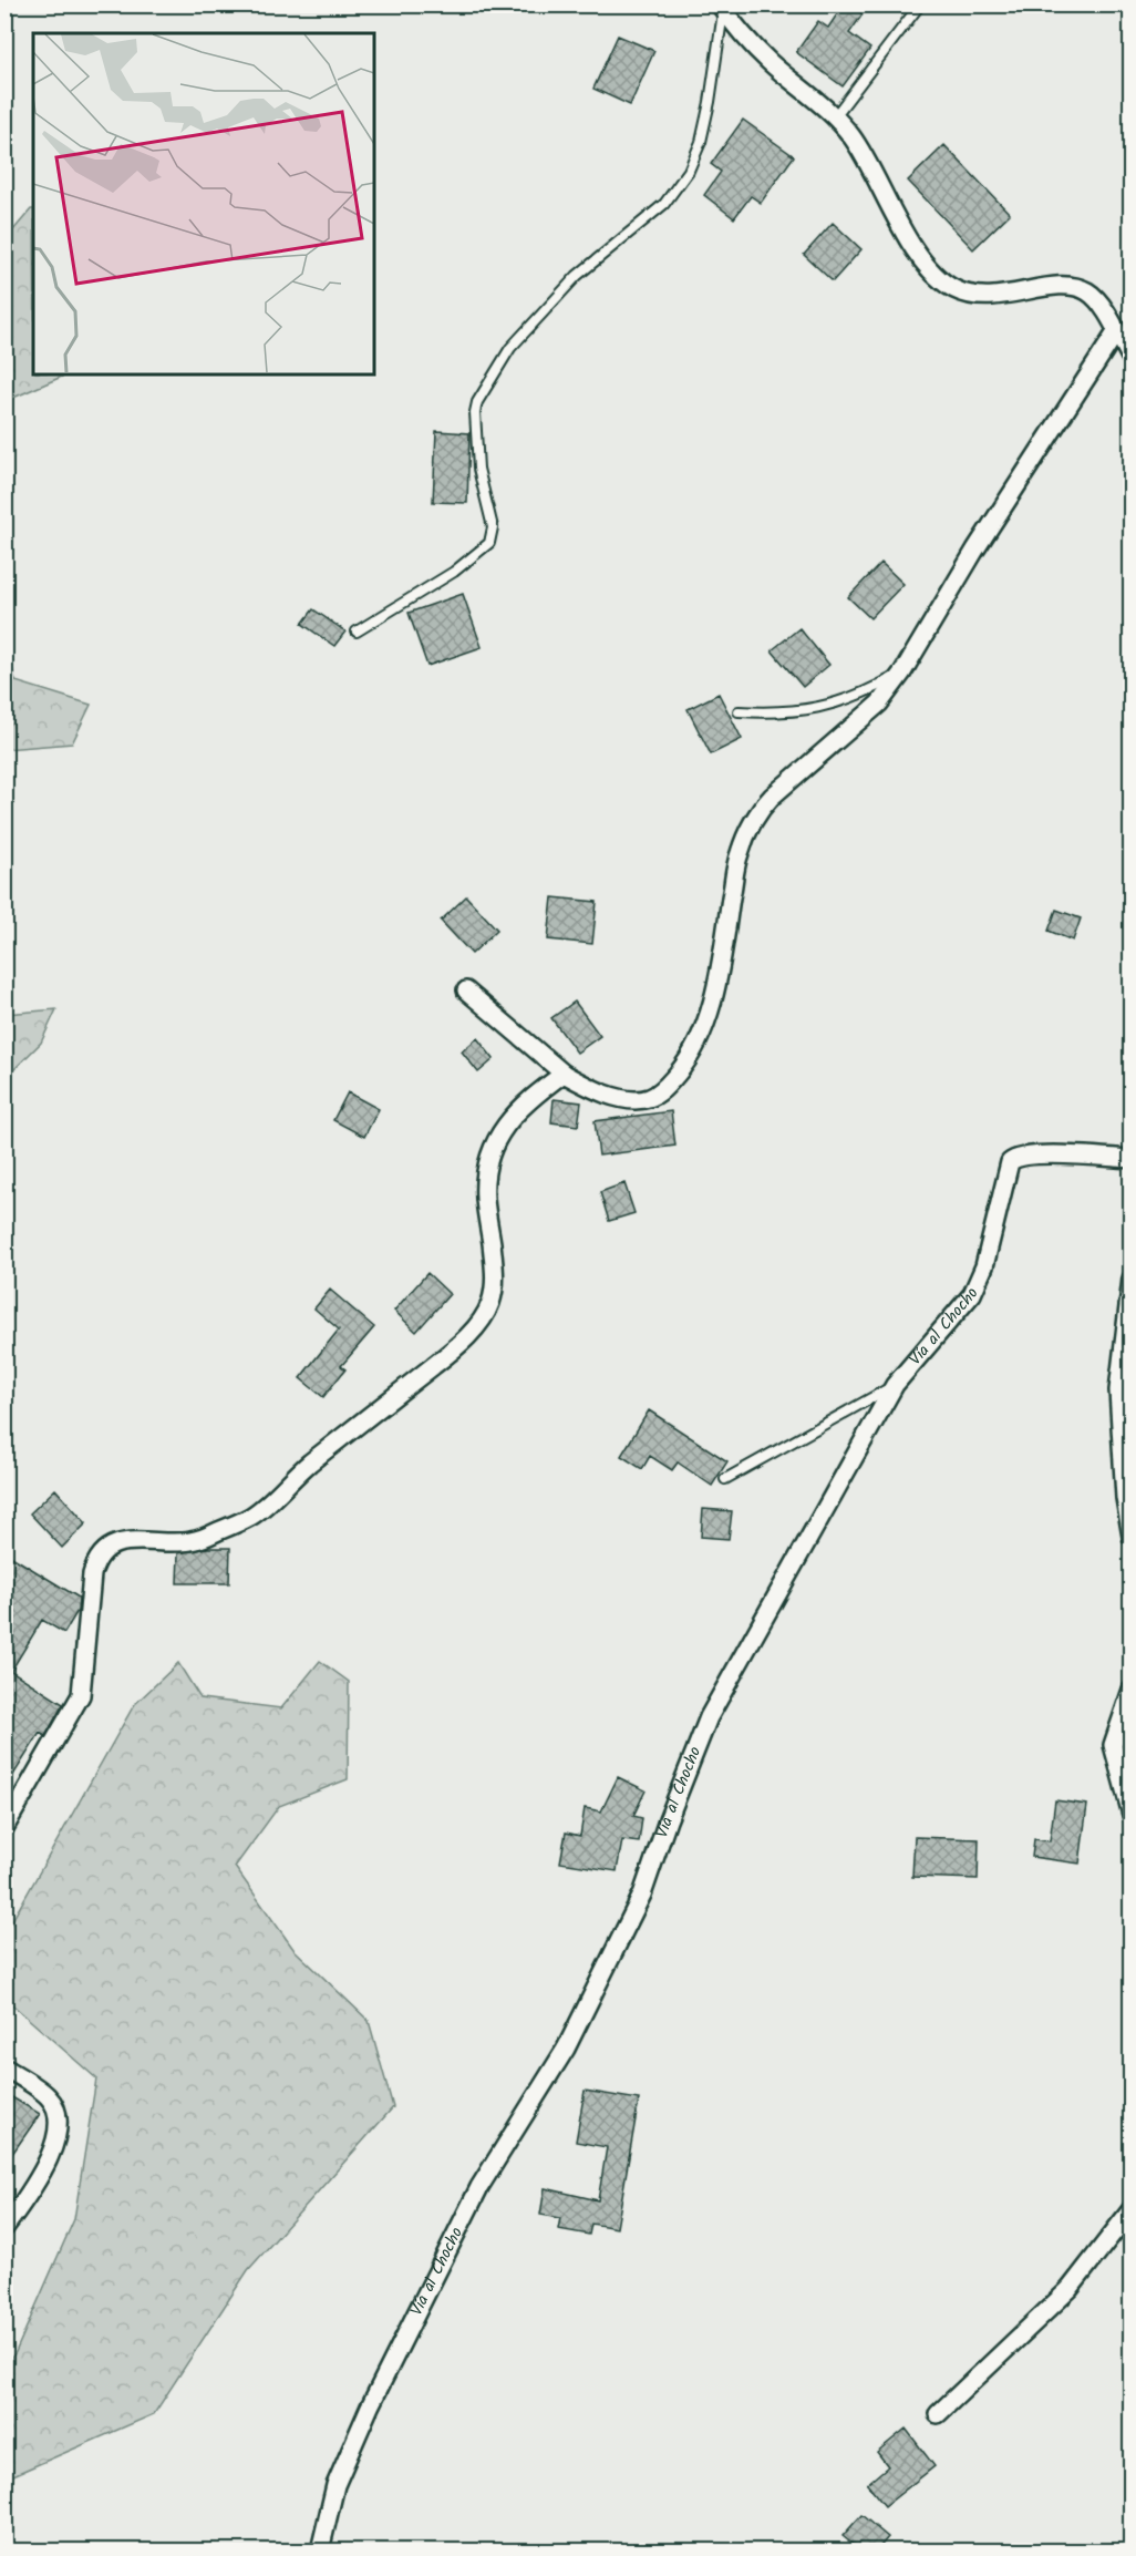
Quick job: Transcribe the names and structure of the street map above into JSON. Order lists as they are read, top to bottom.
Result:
{
  "streets": {
    "street": ["Vía al Chocho"]
  }
}
